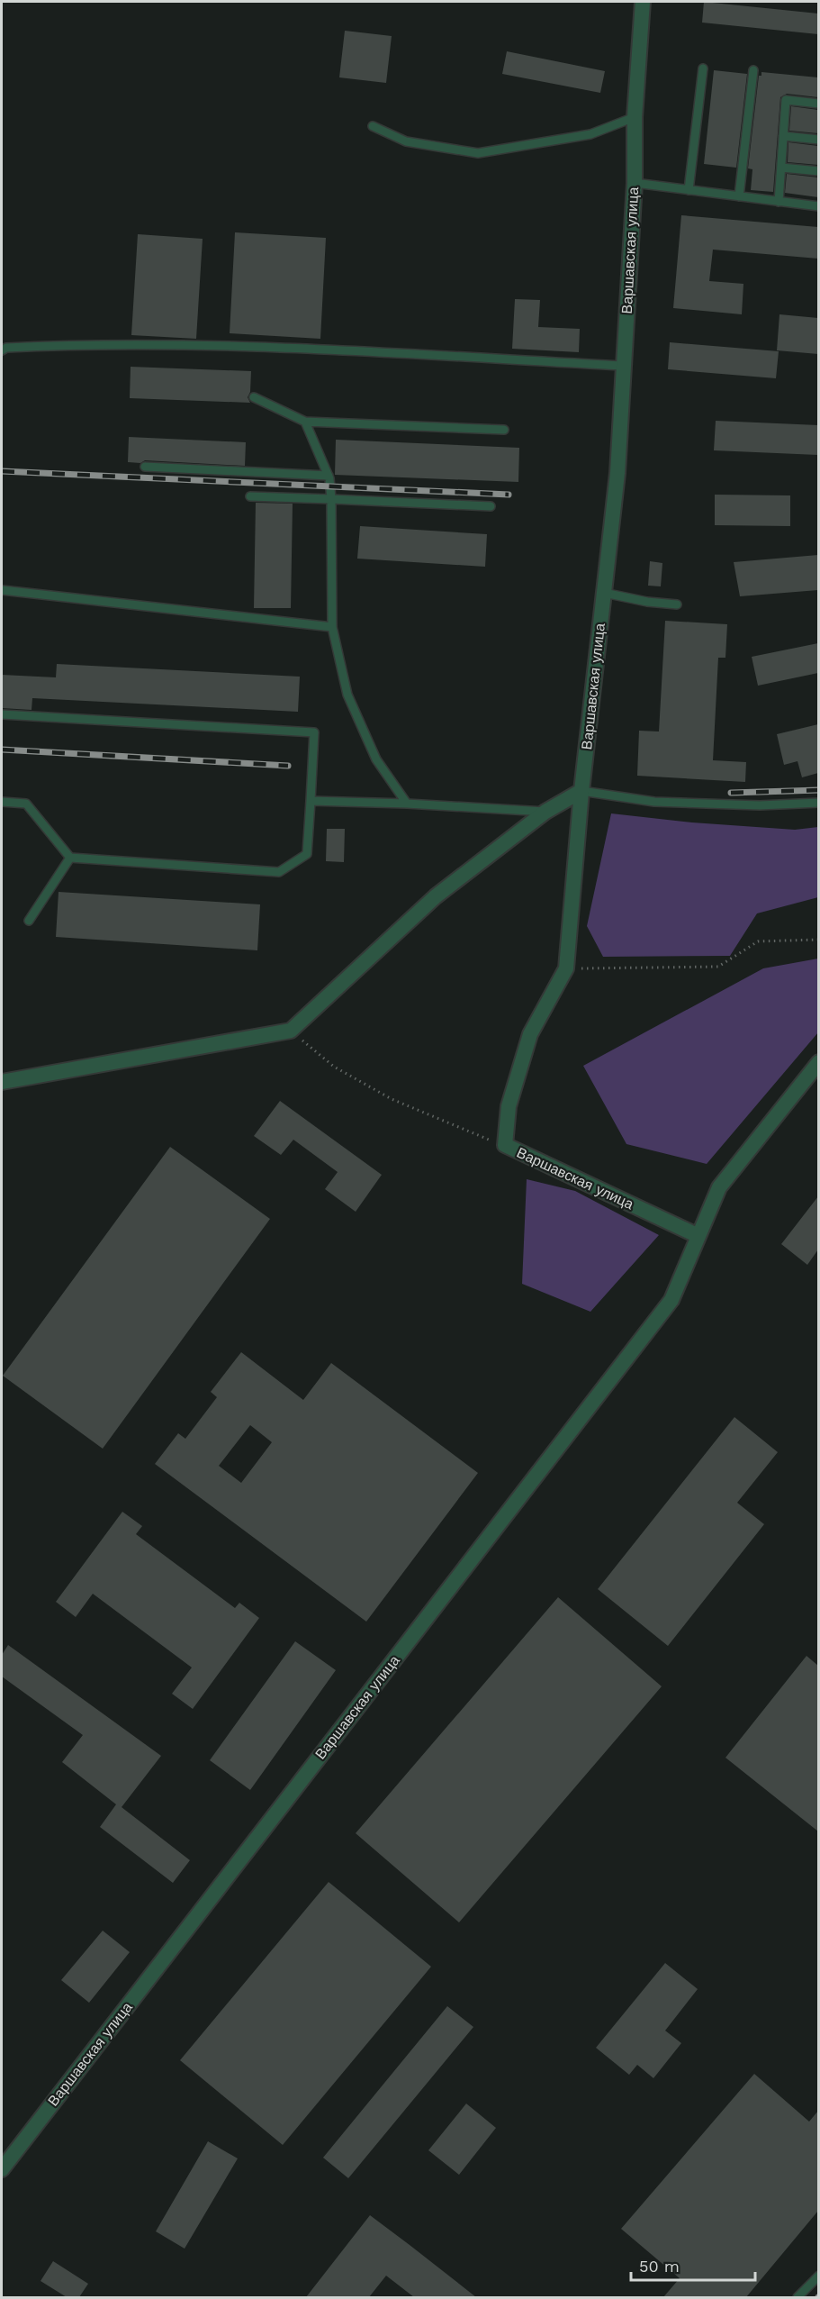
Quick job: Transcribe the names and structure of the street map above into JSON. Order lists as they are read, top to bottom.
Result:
{
  "streets": {
    "street": ["Варшавская улица"]
  },
  "scale_bar": "50 m"
}
